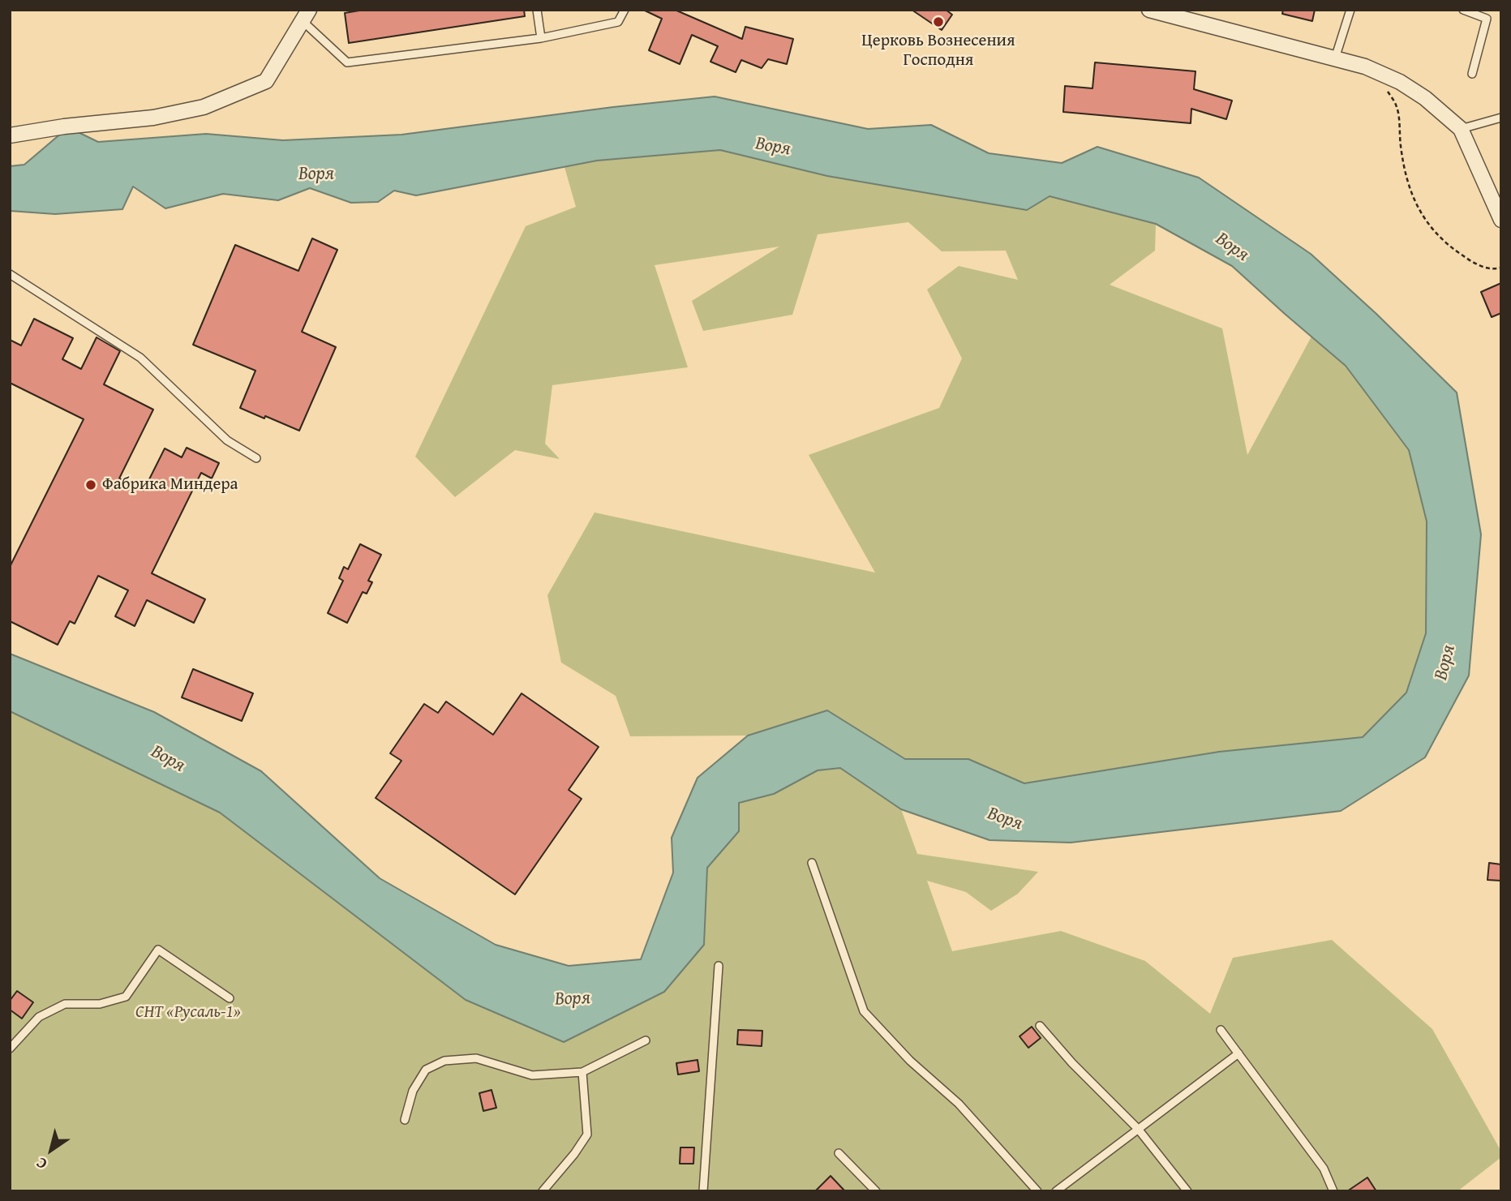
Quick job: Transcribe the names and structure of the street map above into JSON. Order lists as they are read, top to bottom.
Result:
{
  "water": ["Воря"],
  "parks": ["СНТ «Русаль-1»"],
  "places": ["Церковь Вознесения Господня", "Фабрика Миндера"],
  "north": "bottom left"
}
